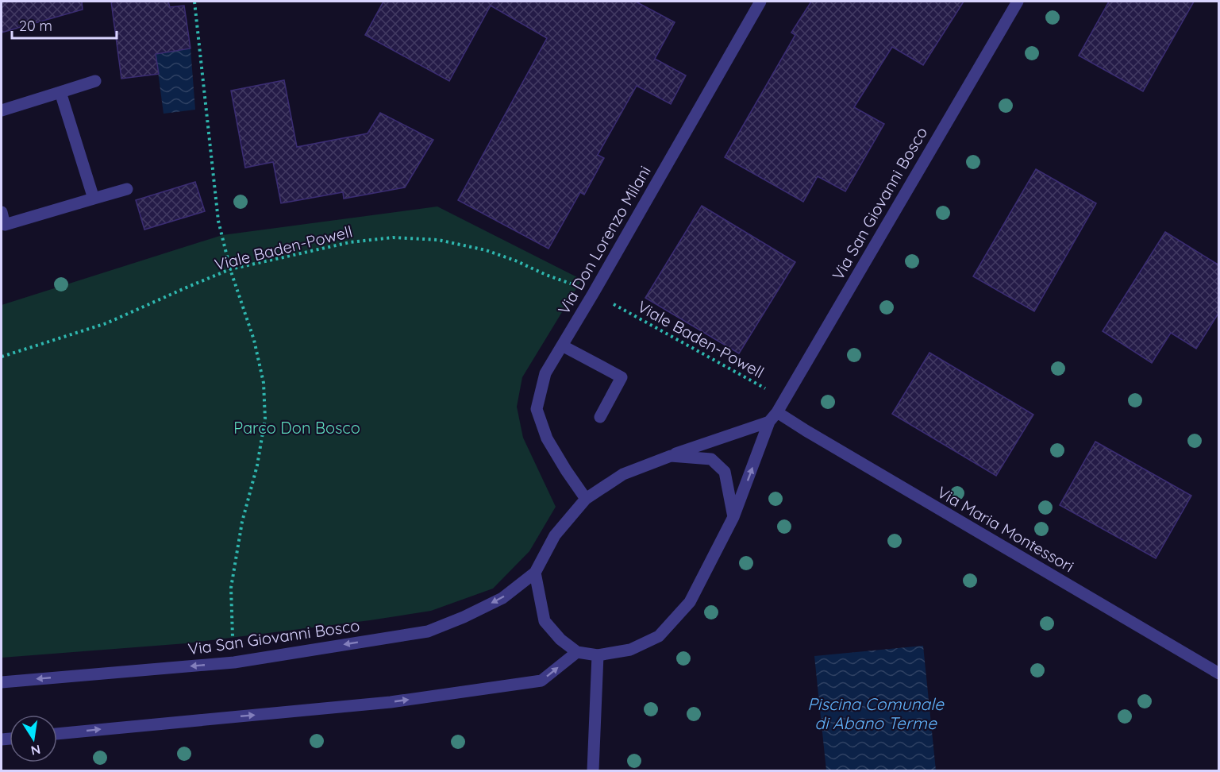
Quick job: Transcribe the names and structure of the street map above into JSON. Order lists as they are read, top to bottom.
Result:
{
  "streets": {
    "street": ["Via San Giovanni Bosco", "Via Don Lorenzo Milani", "Via Maria Montessori"],
    "path": ["Viale Baden-Powell"]
  },
  "crossings": [
    ["Via San Giovanni Bosco", "Via Don Lorenzo Milani"],
    ["Via San Giovanni Bosco", "Viale Baden-Powell"],
    ["Via San Giovanni Bosco", "Via Maria Montessori"]
  ],
  "water": ["Piscina Comunale di Abano Terme"],
  "parks": ["Parco Don Bosco"],
  "scale_bar": "20 m",
  "north": "bottom"
}
